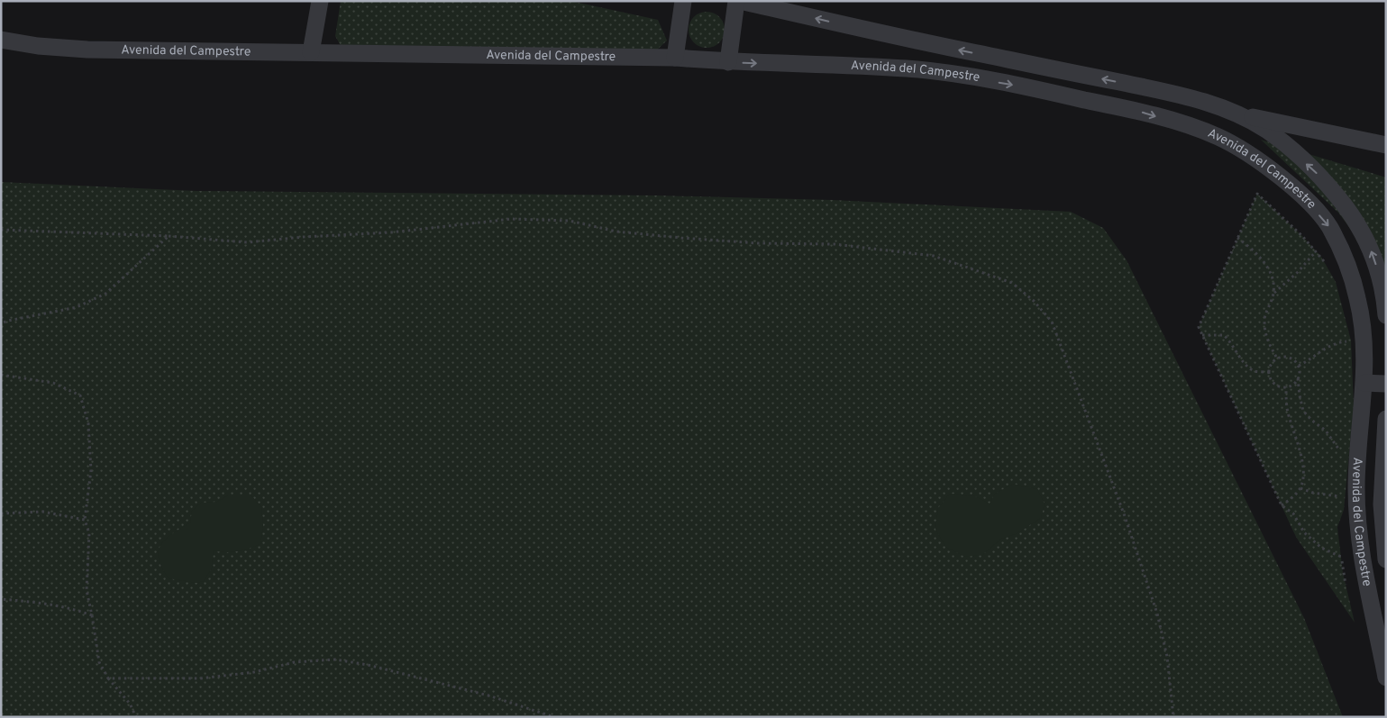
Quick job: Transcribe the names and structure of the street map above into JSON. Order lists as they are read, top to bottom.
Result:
{
  "streets": {
    "street": ["Avenida del Campestre"]
  }
}
